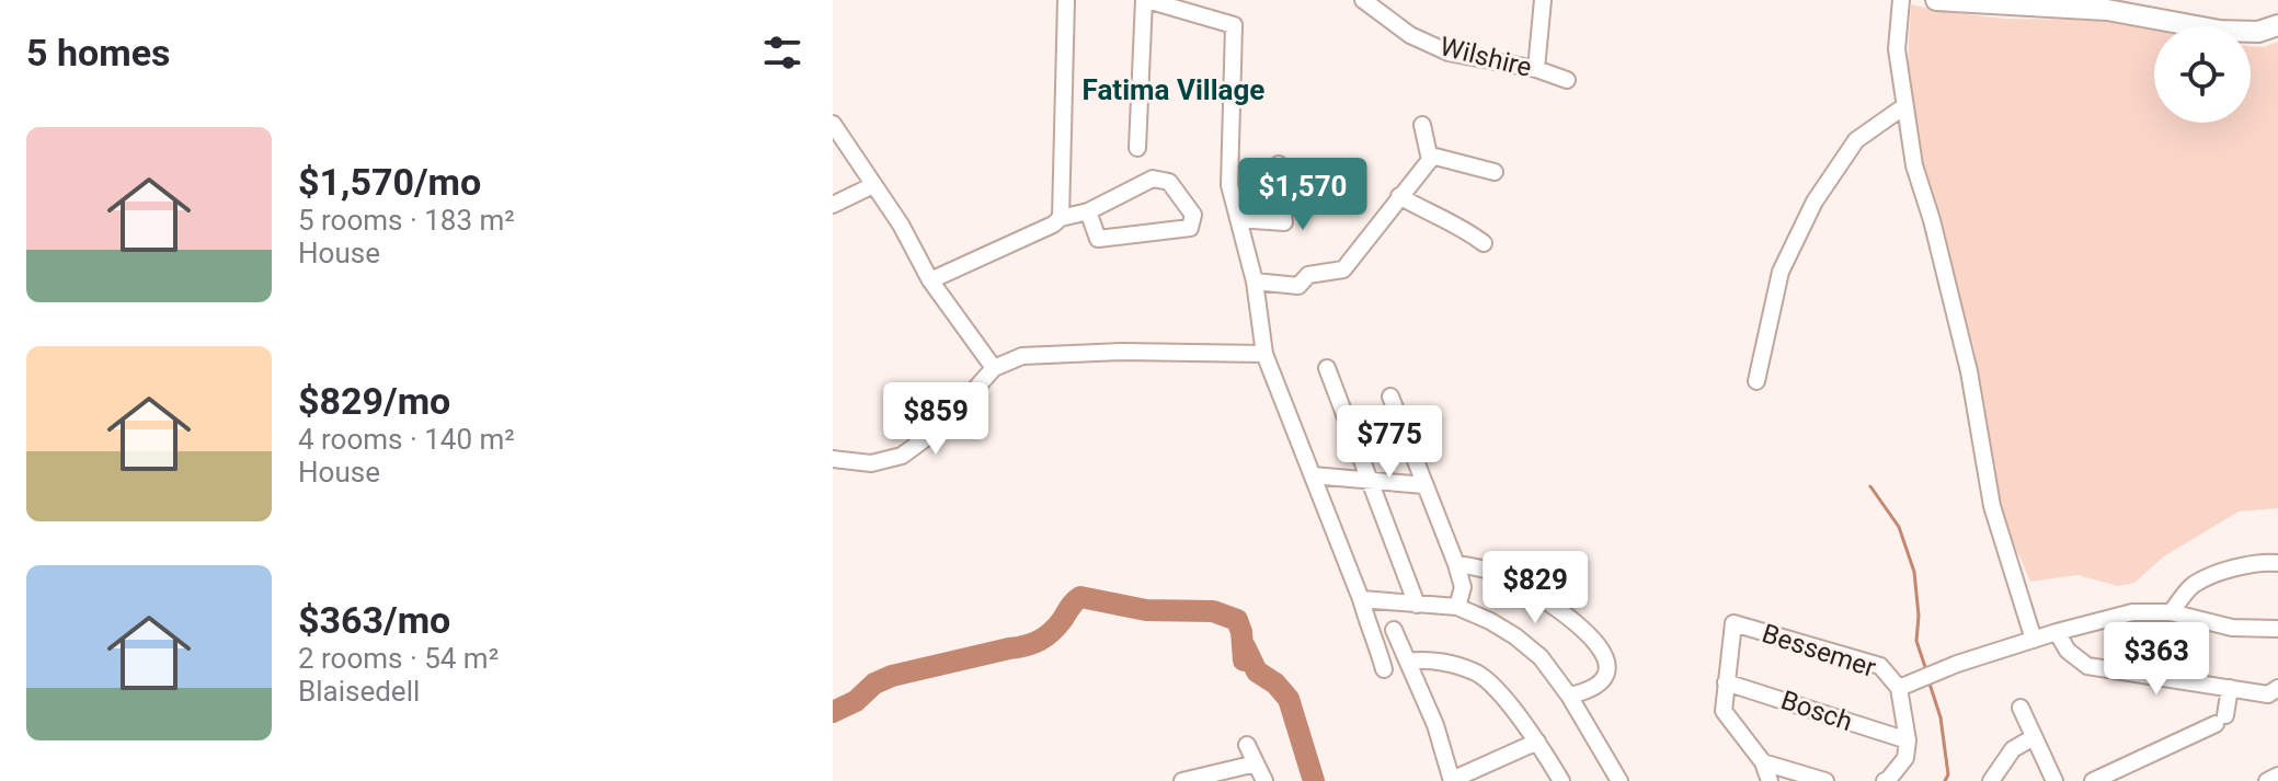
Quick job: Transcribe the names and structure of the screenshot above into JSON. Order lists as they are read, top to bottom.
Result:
{
  "streets": {
    "street": ["Wilshire", "Bessemer", "Bosch"]
  },
  "crossings": [
    ["Bessemer", "Bosch"]
  ],
  "districts": ["Fatima Village"],
  "page": {
    "heading": "5 homes",
    "list": [
      {
        "name": "$1,570/mo",
        "note": "5 rooms · 183 m² · House"
      },
      {
        "name": "$829/mo",
        "note": "4 rooms · 140 m² · House"
      },
      {
        "name": "$363/mo",
        "note": "2 rooms · 54 m² · Blaisedell"
      }
    ],
    "price": [
      "$1,570",
      "$859",
      "$775",
      "$829",
      "$363"
    ]
  }
}
